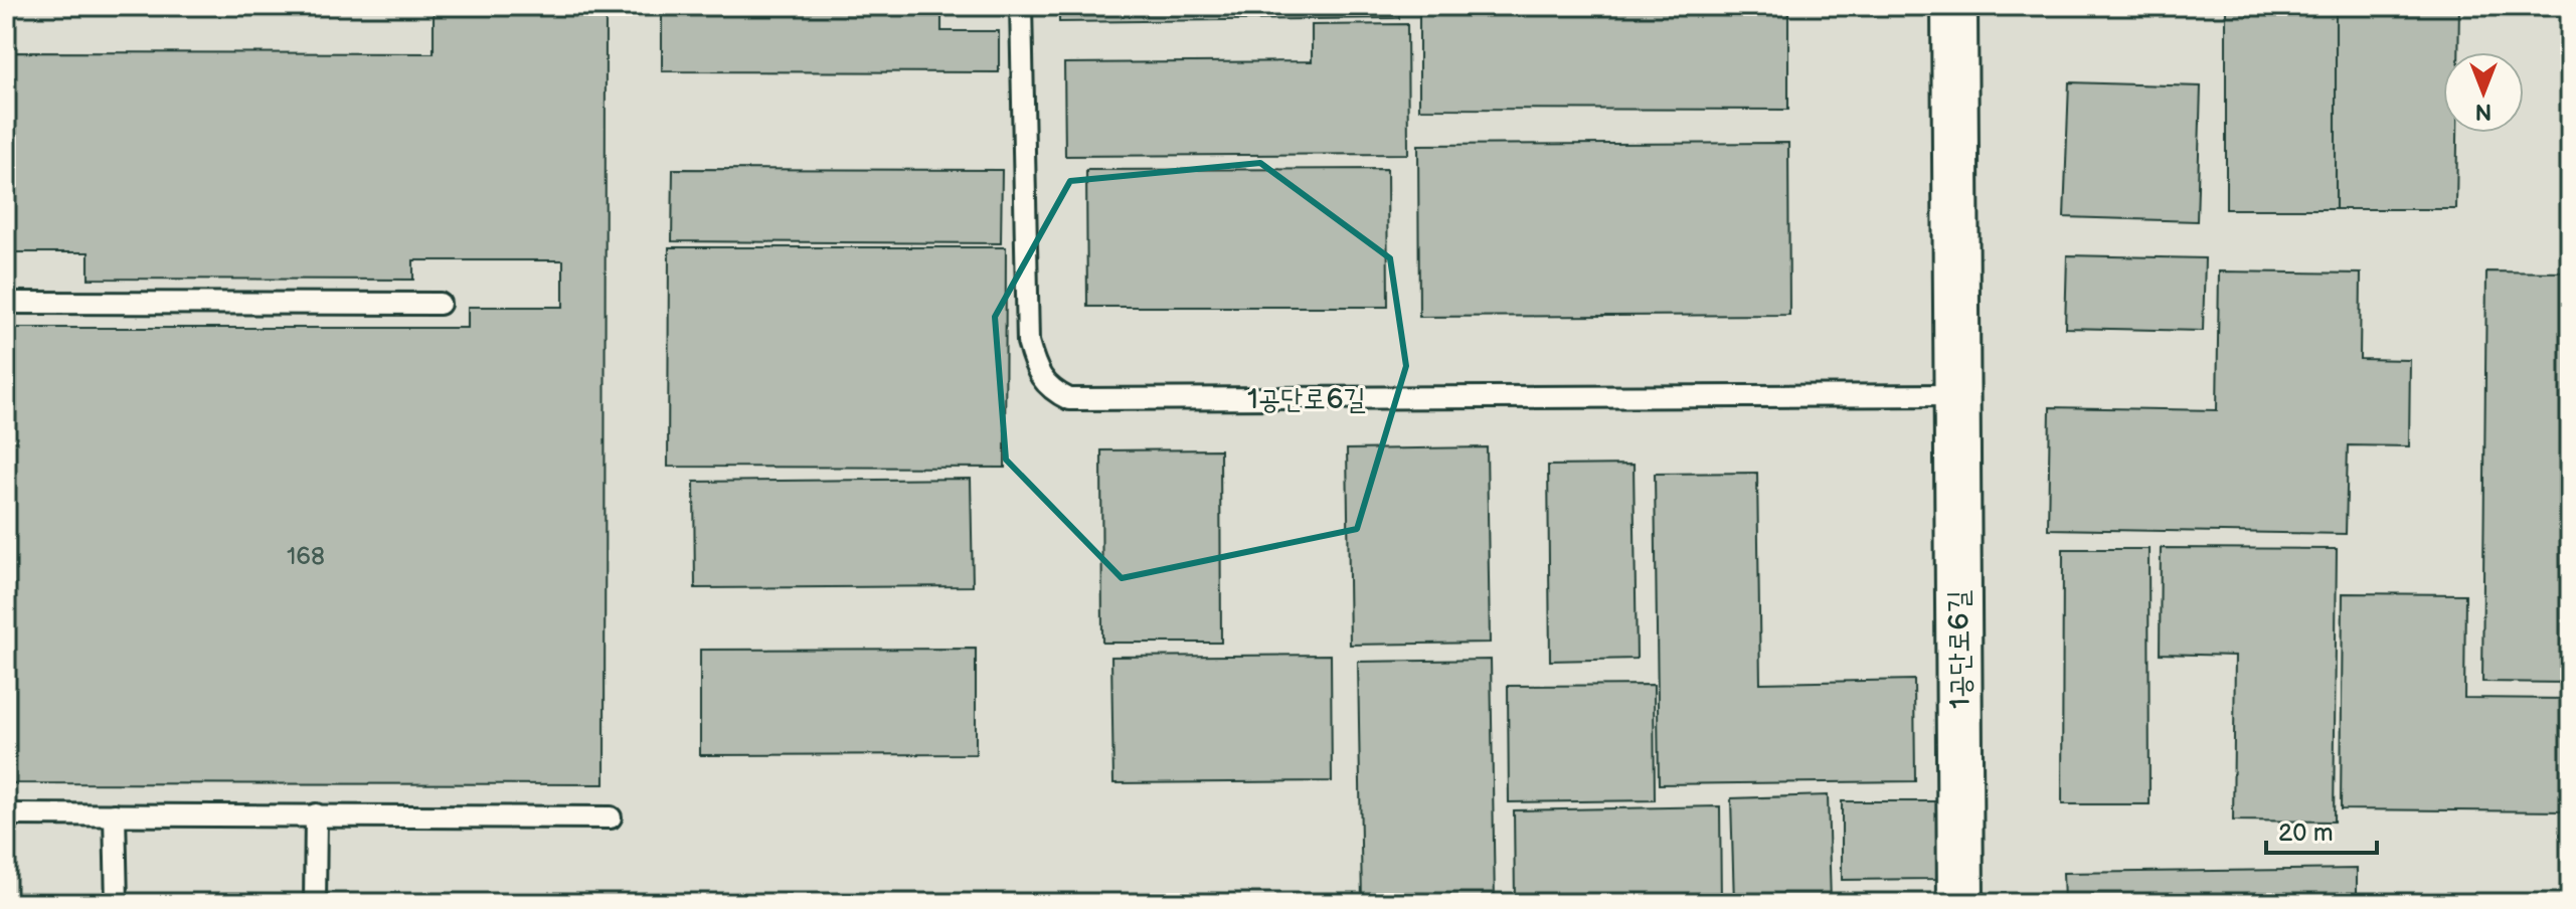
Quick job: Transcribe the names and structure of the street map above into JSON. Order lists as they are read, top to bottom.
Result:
{
  "streets": {
    "street": ["1공단로6길"]
  },
  "house_numbers": ["168"],
  "scale_bar": "20 m",
  "north": "bottom"
}
